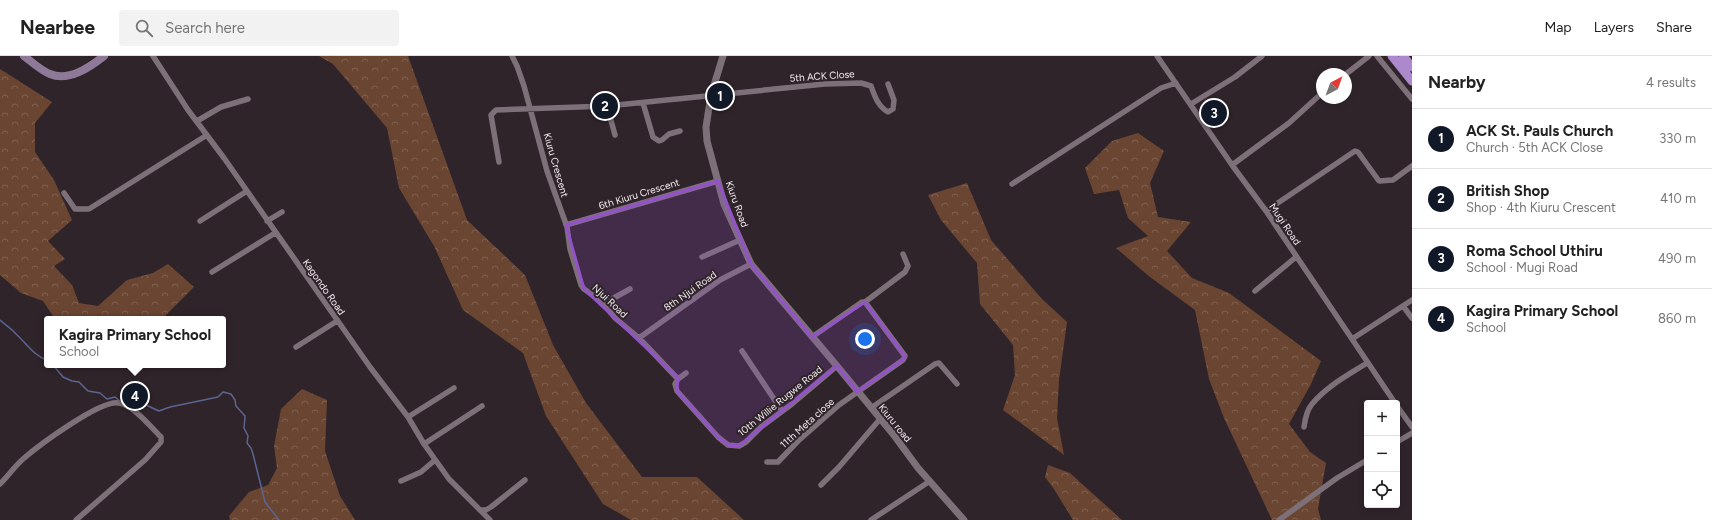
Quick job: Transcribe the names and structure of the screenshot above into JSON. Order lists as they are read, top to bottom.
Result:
{
  "streets": {
    "street": [
      "5th ACK Close",
      "Kiuru Crescent",
      "6th Kiuru Crescent",
      "Kiuru Road",
      "Mugi Road",
      "Kagondo Road",
      "8th Njui Road",
      "Njui Road",
      "10th Willie Rugwe Road",
      "11th Meta close",
      "Kiuru road"
    ]
  },
  "crossings": [
    ["5th ACK Close", "Kiuru Road"],
    ["Kiuru Crescent", "6th Kiuru Crescent"],
    ["Kiuru Crescent", "Njui Road"],
    ["6th Kiuru Crescent", "Kiuru Road"],
    ["6th Kiuru Crescent", "Njui Road"],
    ["Kiuru Road", "8th Njui Road"],
    ["Kiuru Road", "Kiuru road"],
    ["8th Njui Road", "Njui Road"],
    ["Njui Road", "10th Willie Rugwe Road"],
    ["10th Willie Rugwe Road", "Kiuru road"],
    ["11th Meta close", "Kiuru road"]
  ],
  "north": "top right",
  "page": {
    "header": "Nearbee",
    "search": "Search here",
    "nav": ["Map", "Layers", "Share"],
    "heading": ["Nearby", "4 results"],
    "pins": [
      "1",
      "2",
      "3",
      "4"
    ],
    "list": [
      {
        "mark": "1",
        "name": "ACK St. Pauls Church",
        "note": "Church · 5th ACK Close",
        "value": "330 m"
      },
      {
        "mark": "2",
        "name": "British Shop",
        "note": "Shop · 4th Kiuru Crescent",
        "value": "410 m"
      },
      {
        "mark": "3",
        "name": "Roma School Uthiru",
        "note": "School · Mugi Road",
        "value": "490 m"
      },
      {
        "mark": "4",
        "name": "Kagira Primary School",
        "note": "School",
        "value": "860 m"
      }
    ],
    "popup": ["Kagira Primary School", "School"],
    "map_buttons": ["+", "−"]
  }
}
